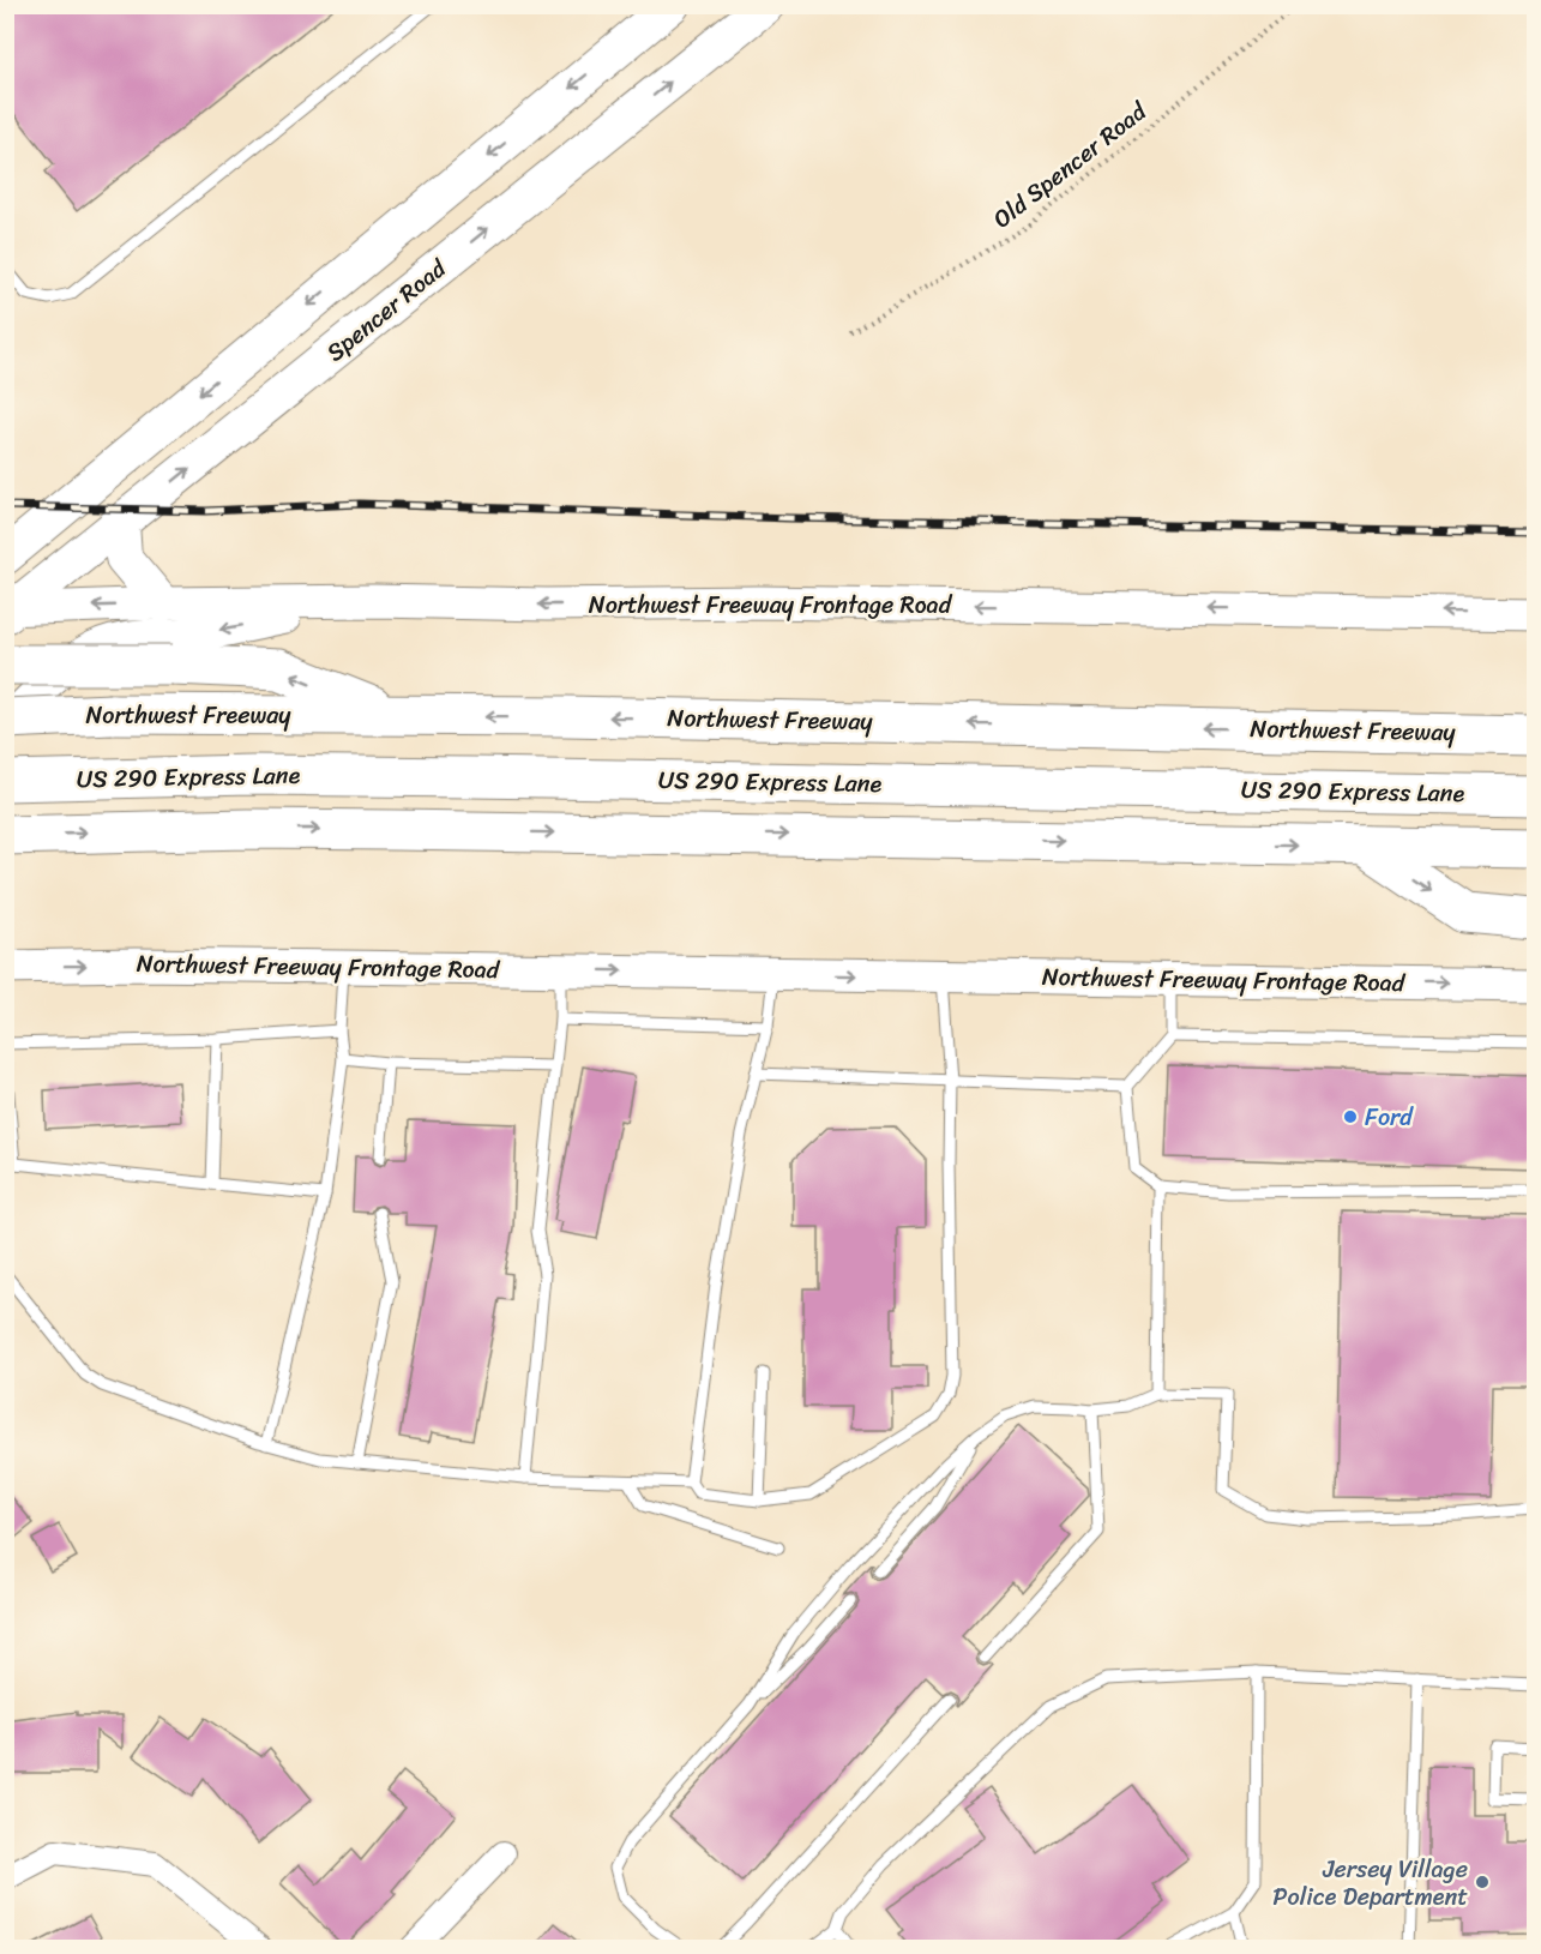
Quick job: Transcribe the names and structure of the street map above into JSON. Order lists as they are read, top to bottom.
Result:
{
  "streets": {
    "highway": ["Northwest Freeway", "US 290 Express Lane"],
    "main road": ["Spencer Road", "Northwest Freeway Frontage Road"],
    "path": ["Old Spencer Road"]
  },
  "crossings": [
    ["Spencer Road", "Northwest Freeway Frontage Road"]
  ],
  "places": ["Ford", "Jersey Village Police Department"]
}
